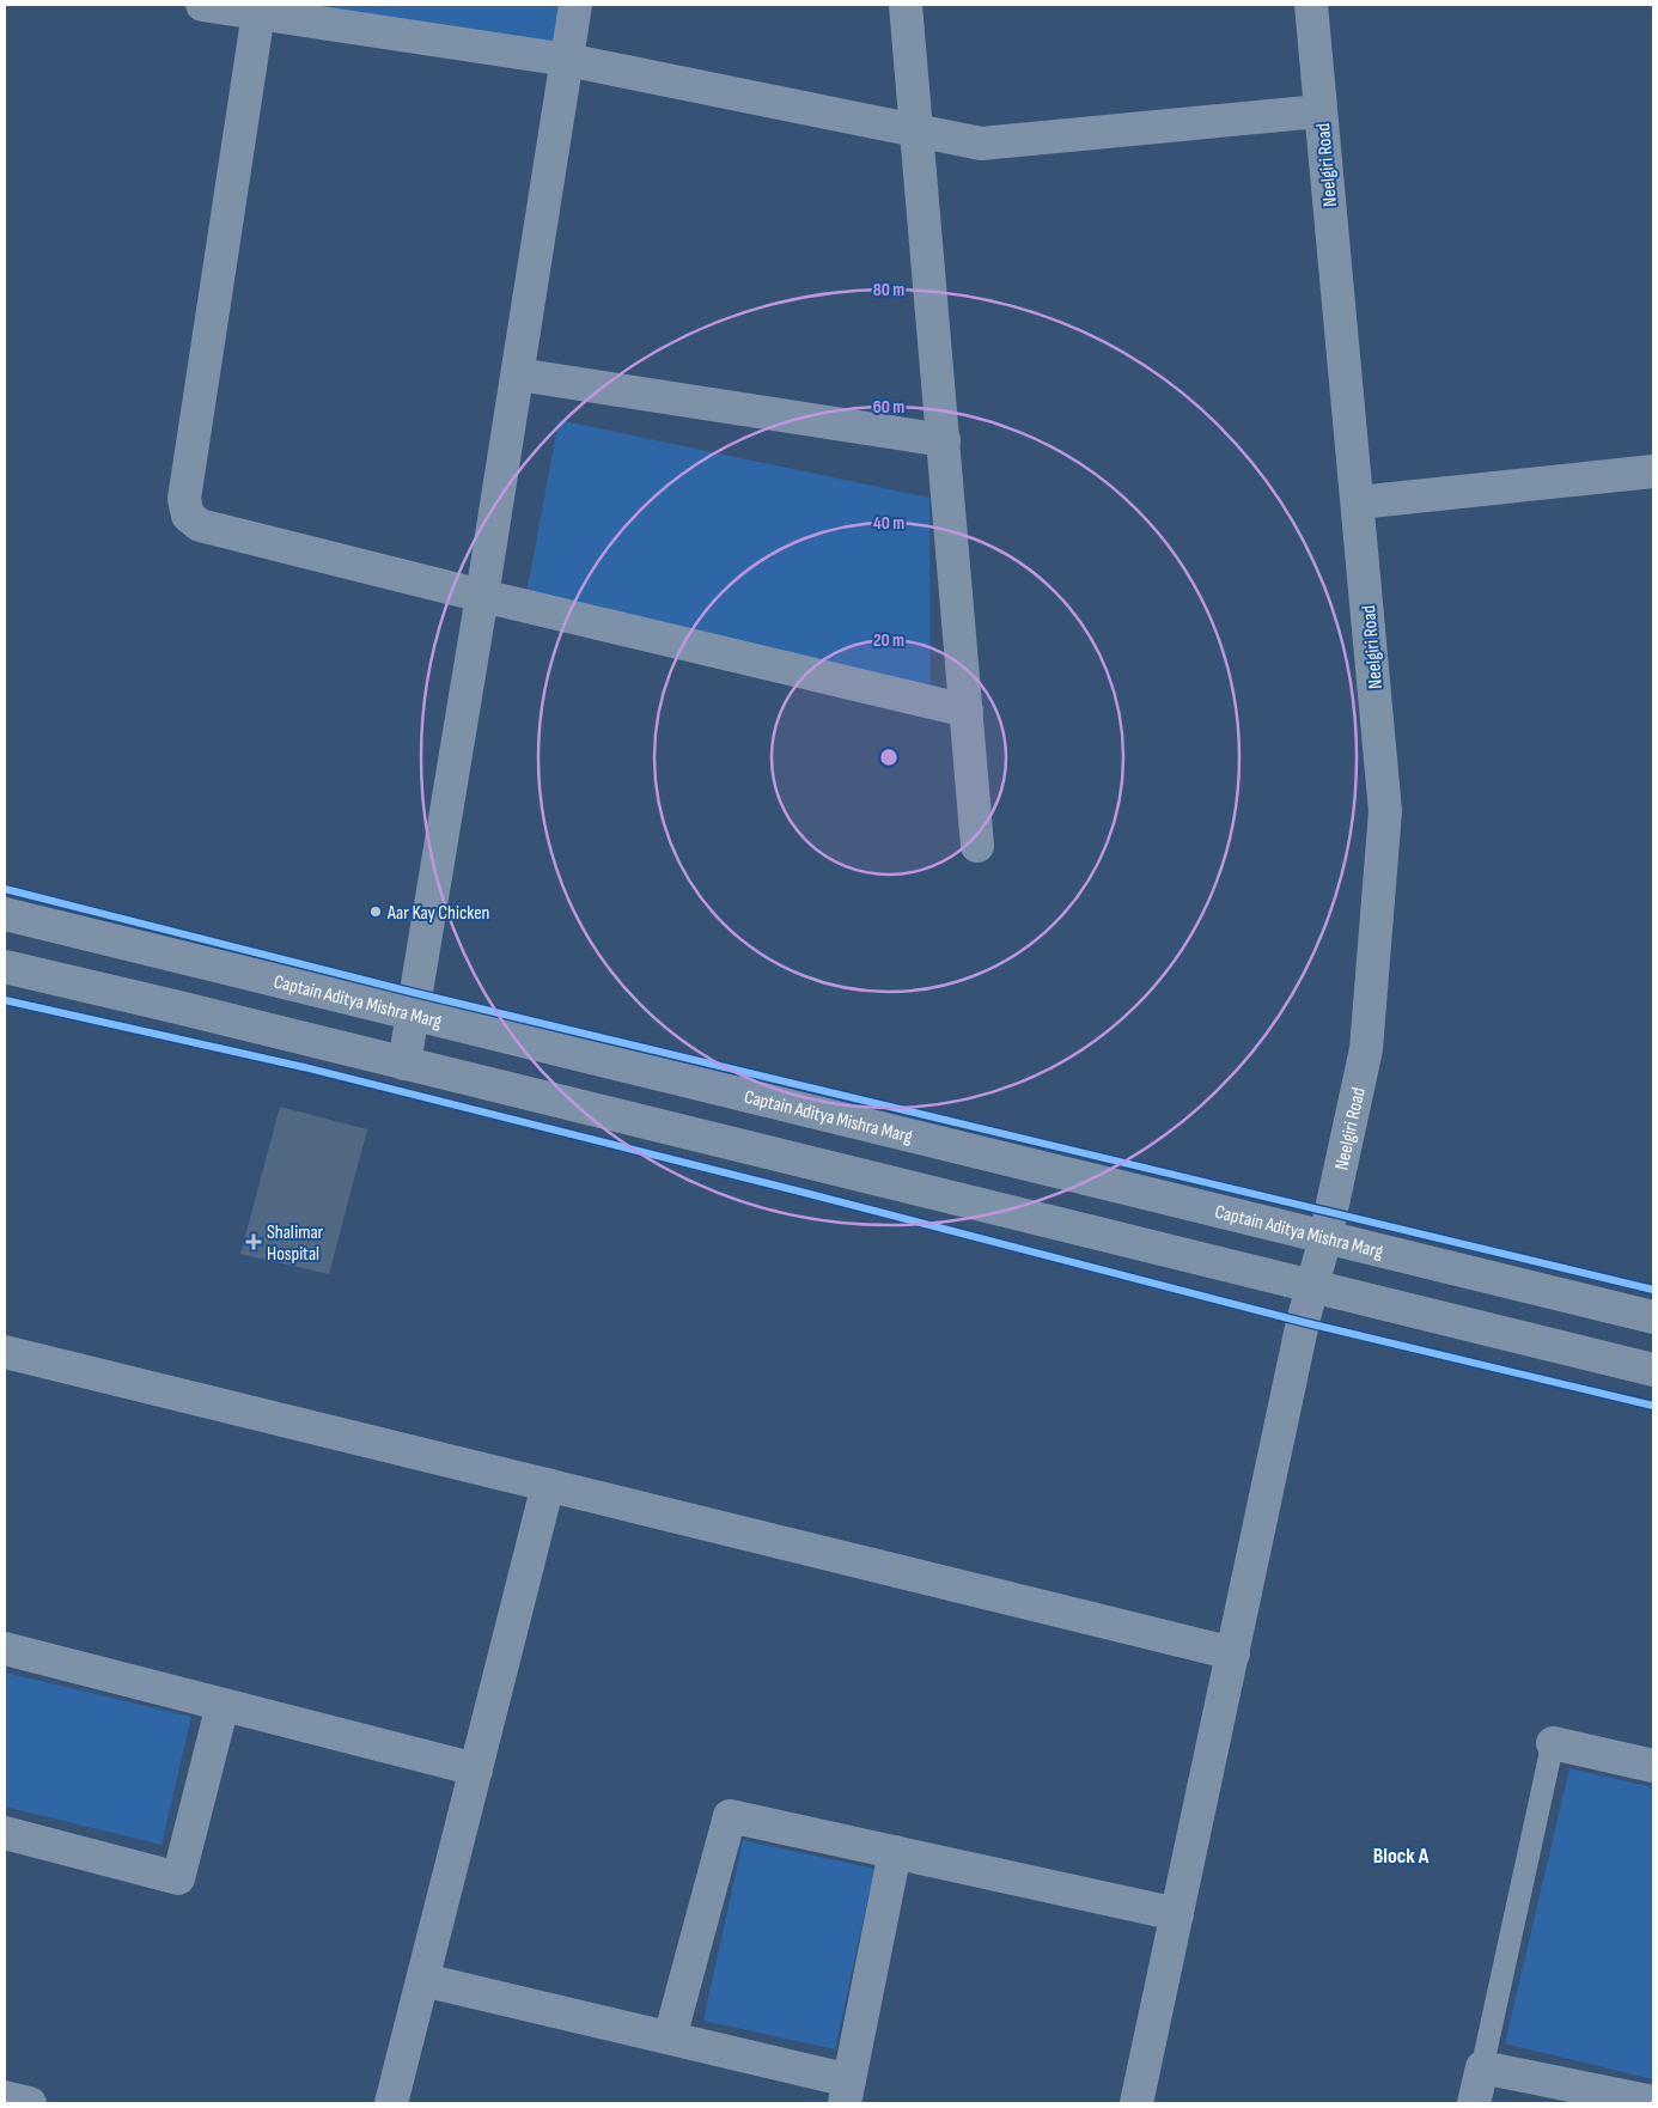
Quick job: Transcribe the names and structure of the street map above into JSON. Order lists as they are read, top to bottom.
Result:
{
  "streets": {
    "street": ["Neelgiri Road", "Captain Aditya Mishra Marg"]
  },
  "crossings": [
    ["Neelgiri Road", "Captain Aditya Mishra Marg"]
  ],
  "districts": ["Block A"],
  "places": {
    "other": ["Aar Kay Chicken"],
    "health": ["Shalimar Hospital"]
  },
  "rings": [
    "80 m",
    "60 m",
    "40 m",
    "20 m"
  ]
}
